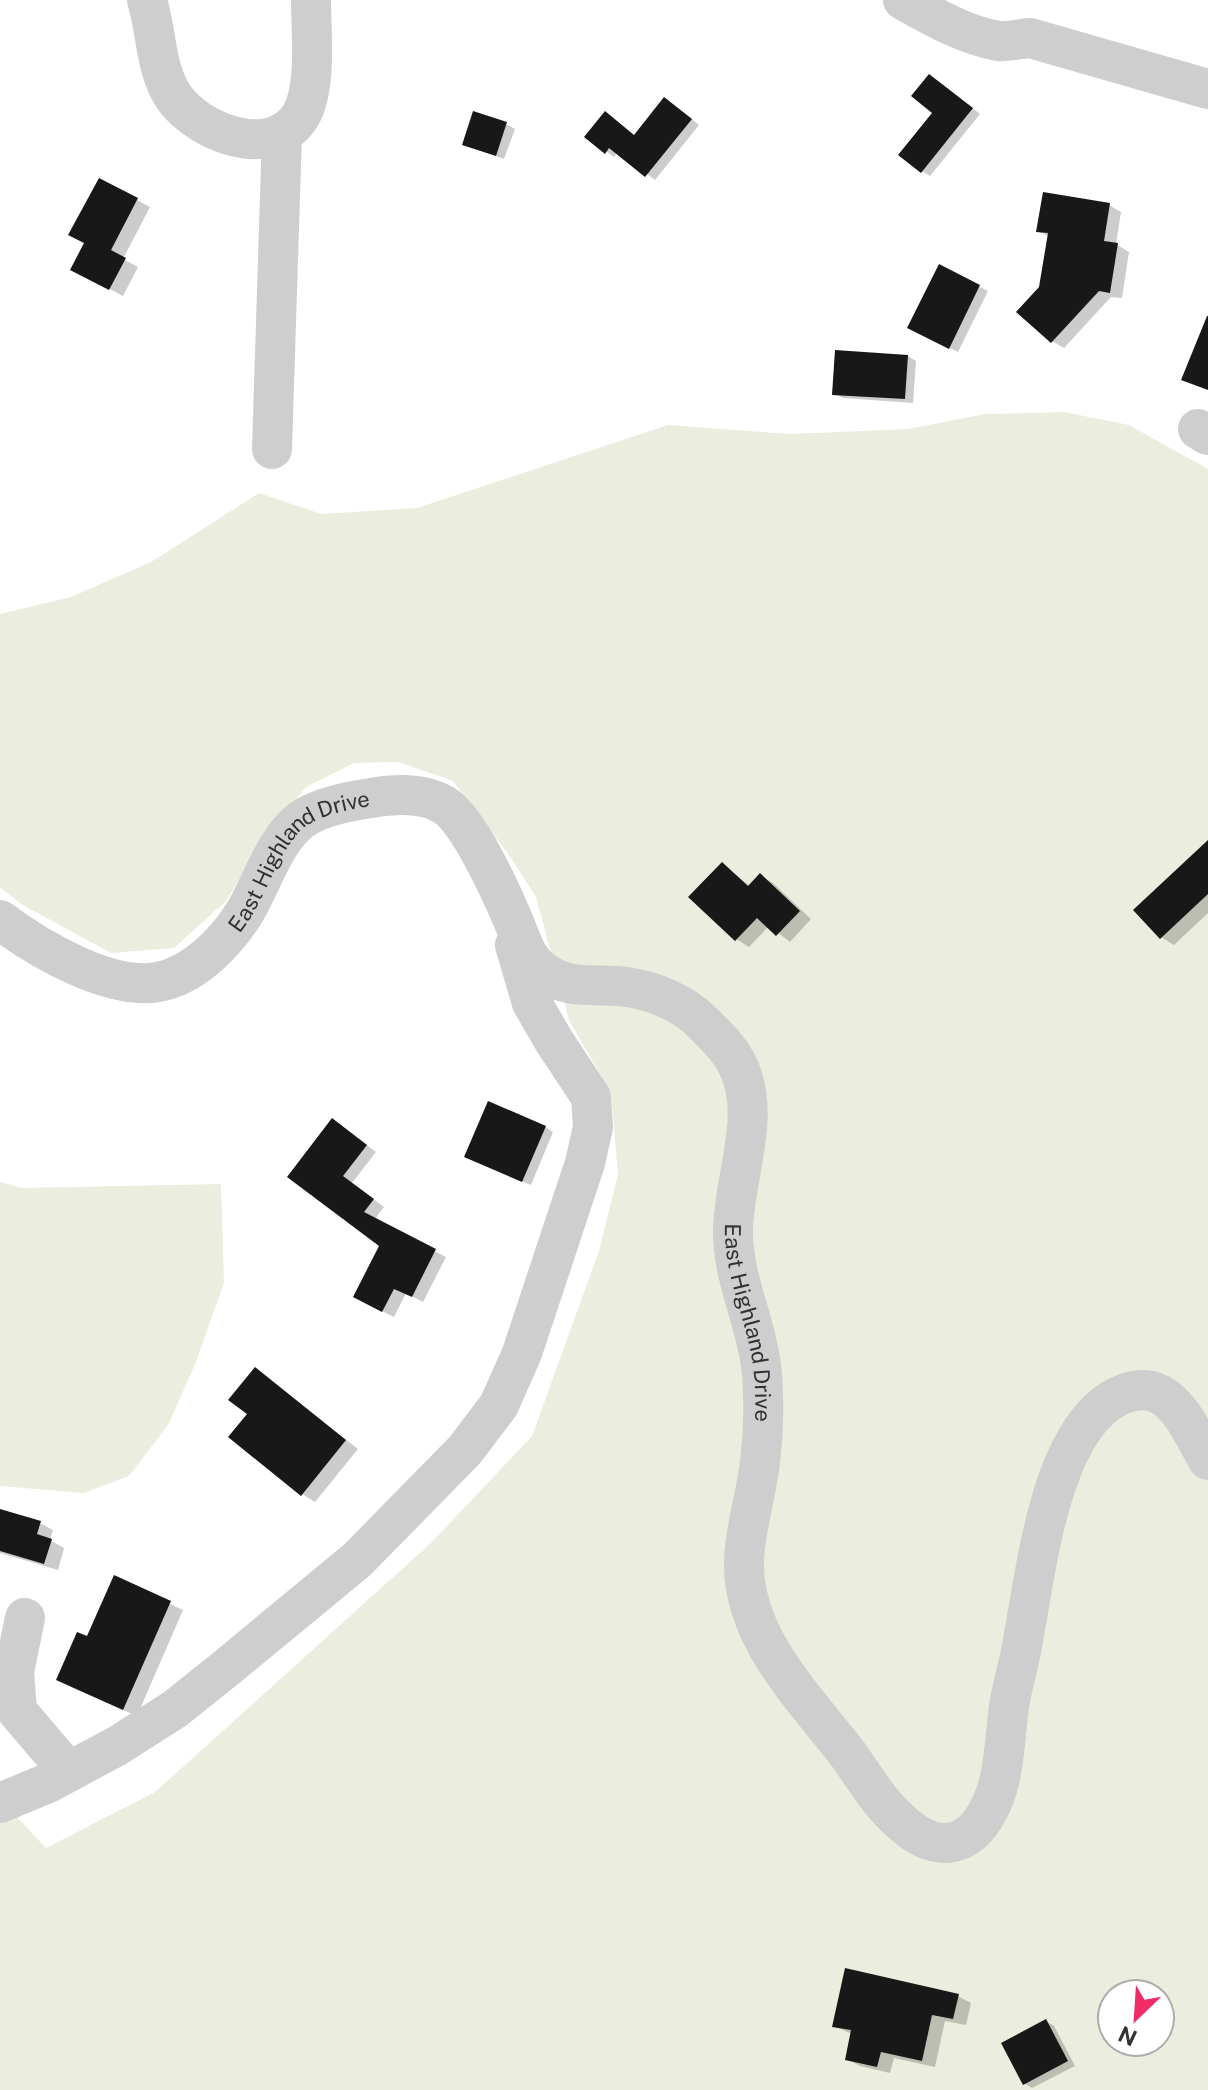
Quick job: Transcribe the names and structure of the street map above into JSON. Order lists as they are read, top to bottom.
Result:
{
  "streets": {
    "street": ["East Highland Drive"]
  },
  "north": "bottom left"
}
